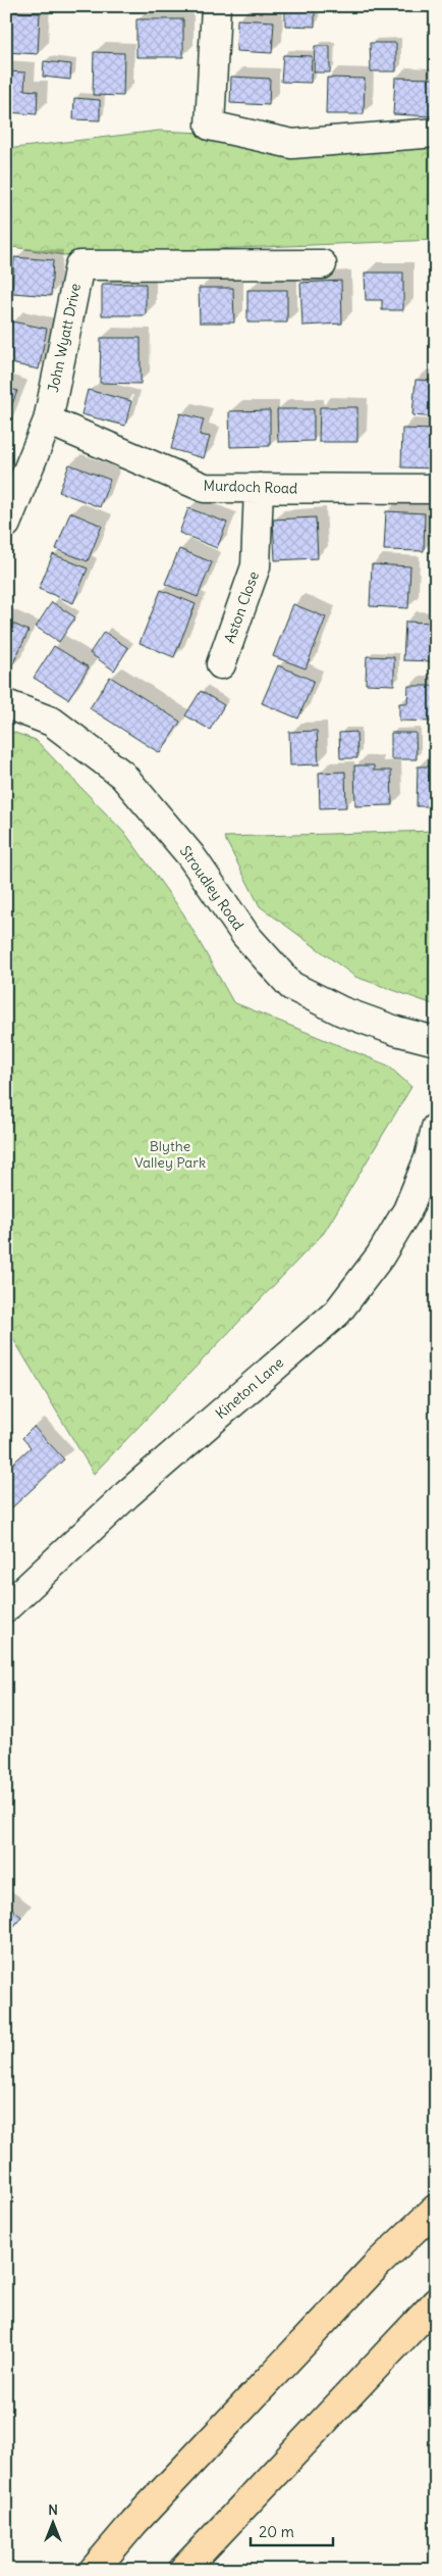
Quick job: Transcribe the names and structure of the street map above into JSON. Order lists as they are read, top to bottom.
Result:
{
  "streets": {
    "street": [
      "John Wyatt Drive",
      "Murdoch Road",
      "Aston Close",
      "Stroudley Road",
      "Kineton Lane"
    ]
  },
  "crossings": [
    ["John Wyatt Drive", "Murdoch Road"],
    ["Murdoch Road", "Aston Close"]
  ],
  "parks": ["Blythe Valley Park"],
  "scale_bar": "20 m",
  "north": "top"
}
